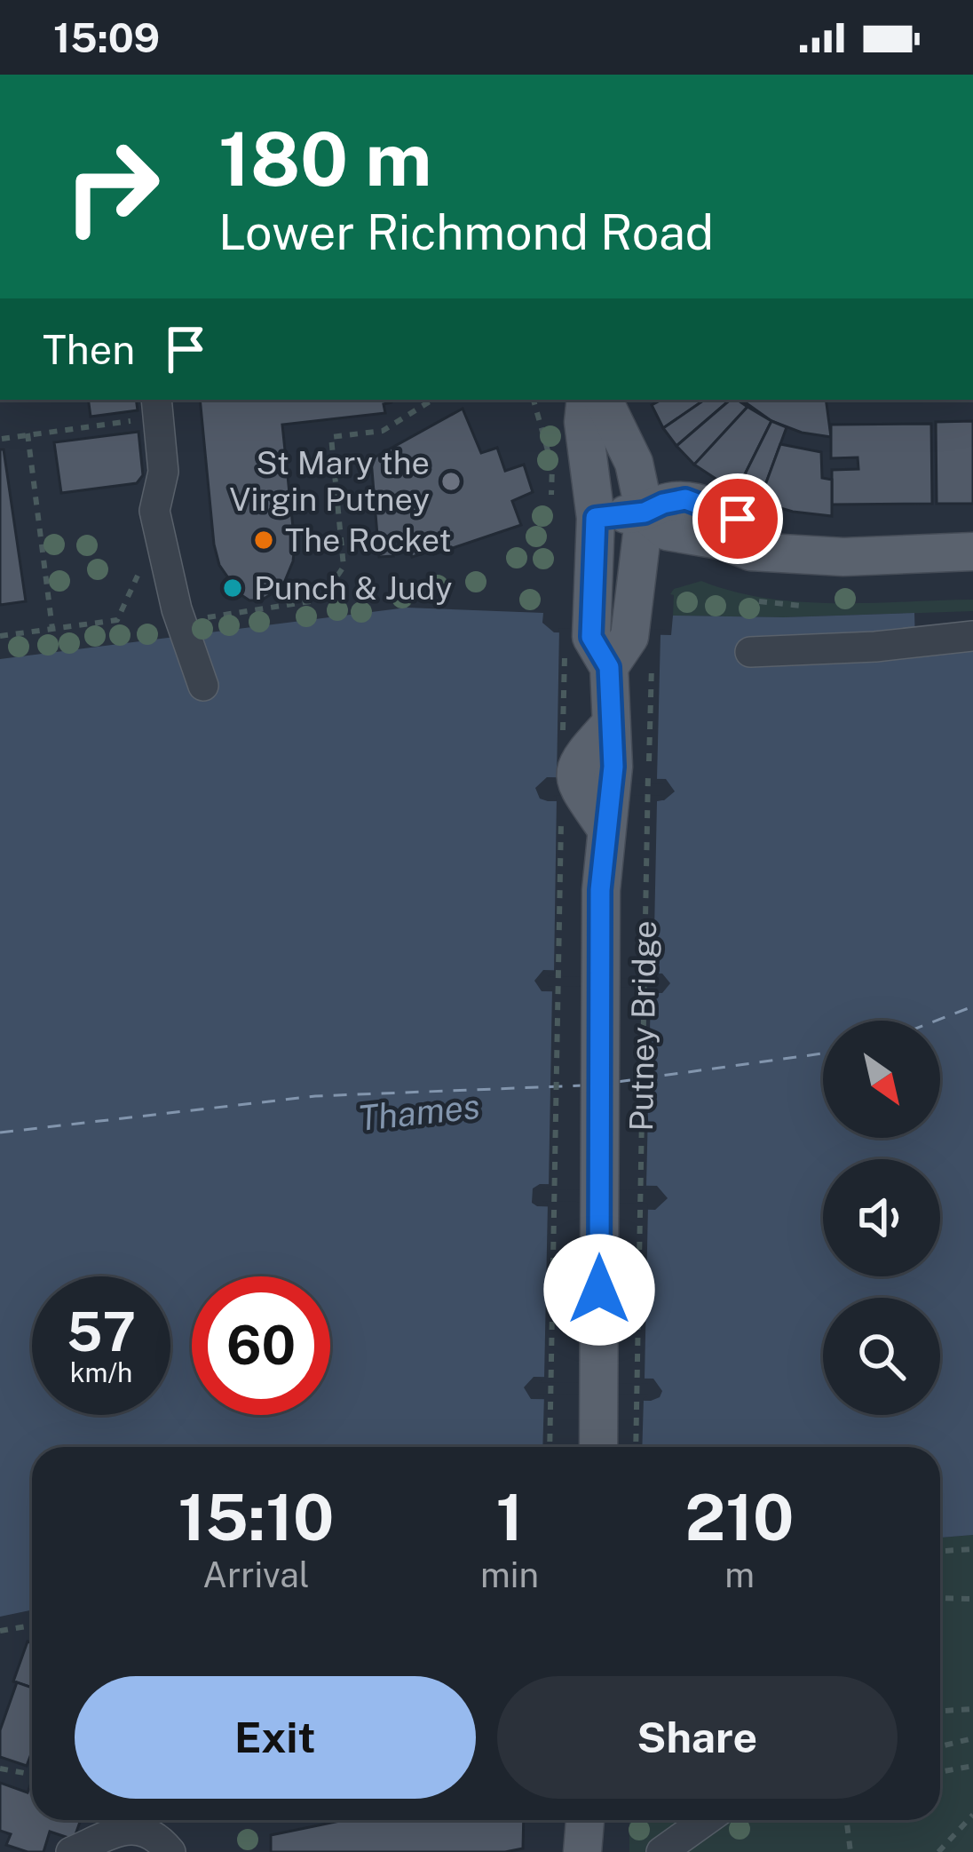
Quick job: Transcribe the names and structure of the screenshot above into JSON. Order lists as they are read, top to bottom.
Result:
{
  "streets": {
    "main road": ["Putney Bridge"]
  },
  "water": ["Thames"],
  "places": ["St Mary the Virgin Putney", "The Rocket", "Punch & Judy"],
  "north": "bottom right",
  "page": {
    "status": "15:09",
    "turn": ["180 m", "Lower Richmond Road"],
    "then": "Then",
    "speed": "57 km/h",
    "limit": "60",
    "eta": [
      "15:10",
      "Arrival",
      "1",
      "min",
      "210",
      "m"
    ],
    "buttons": ["Exit", "Share"]
  }
}
